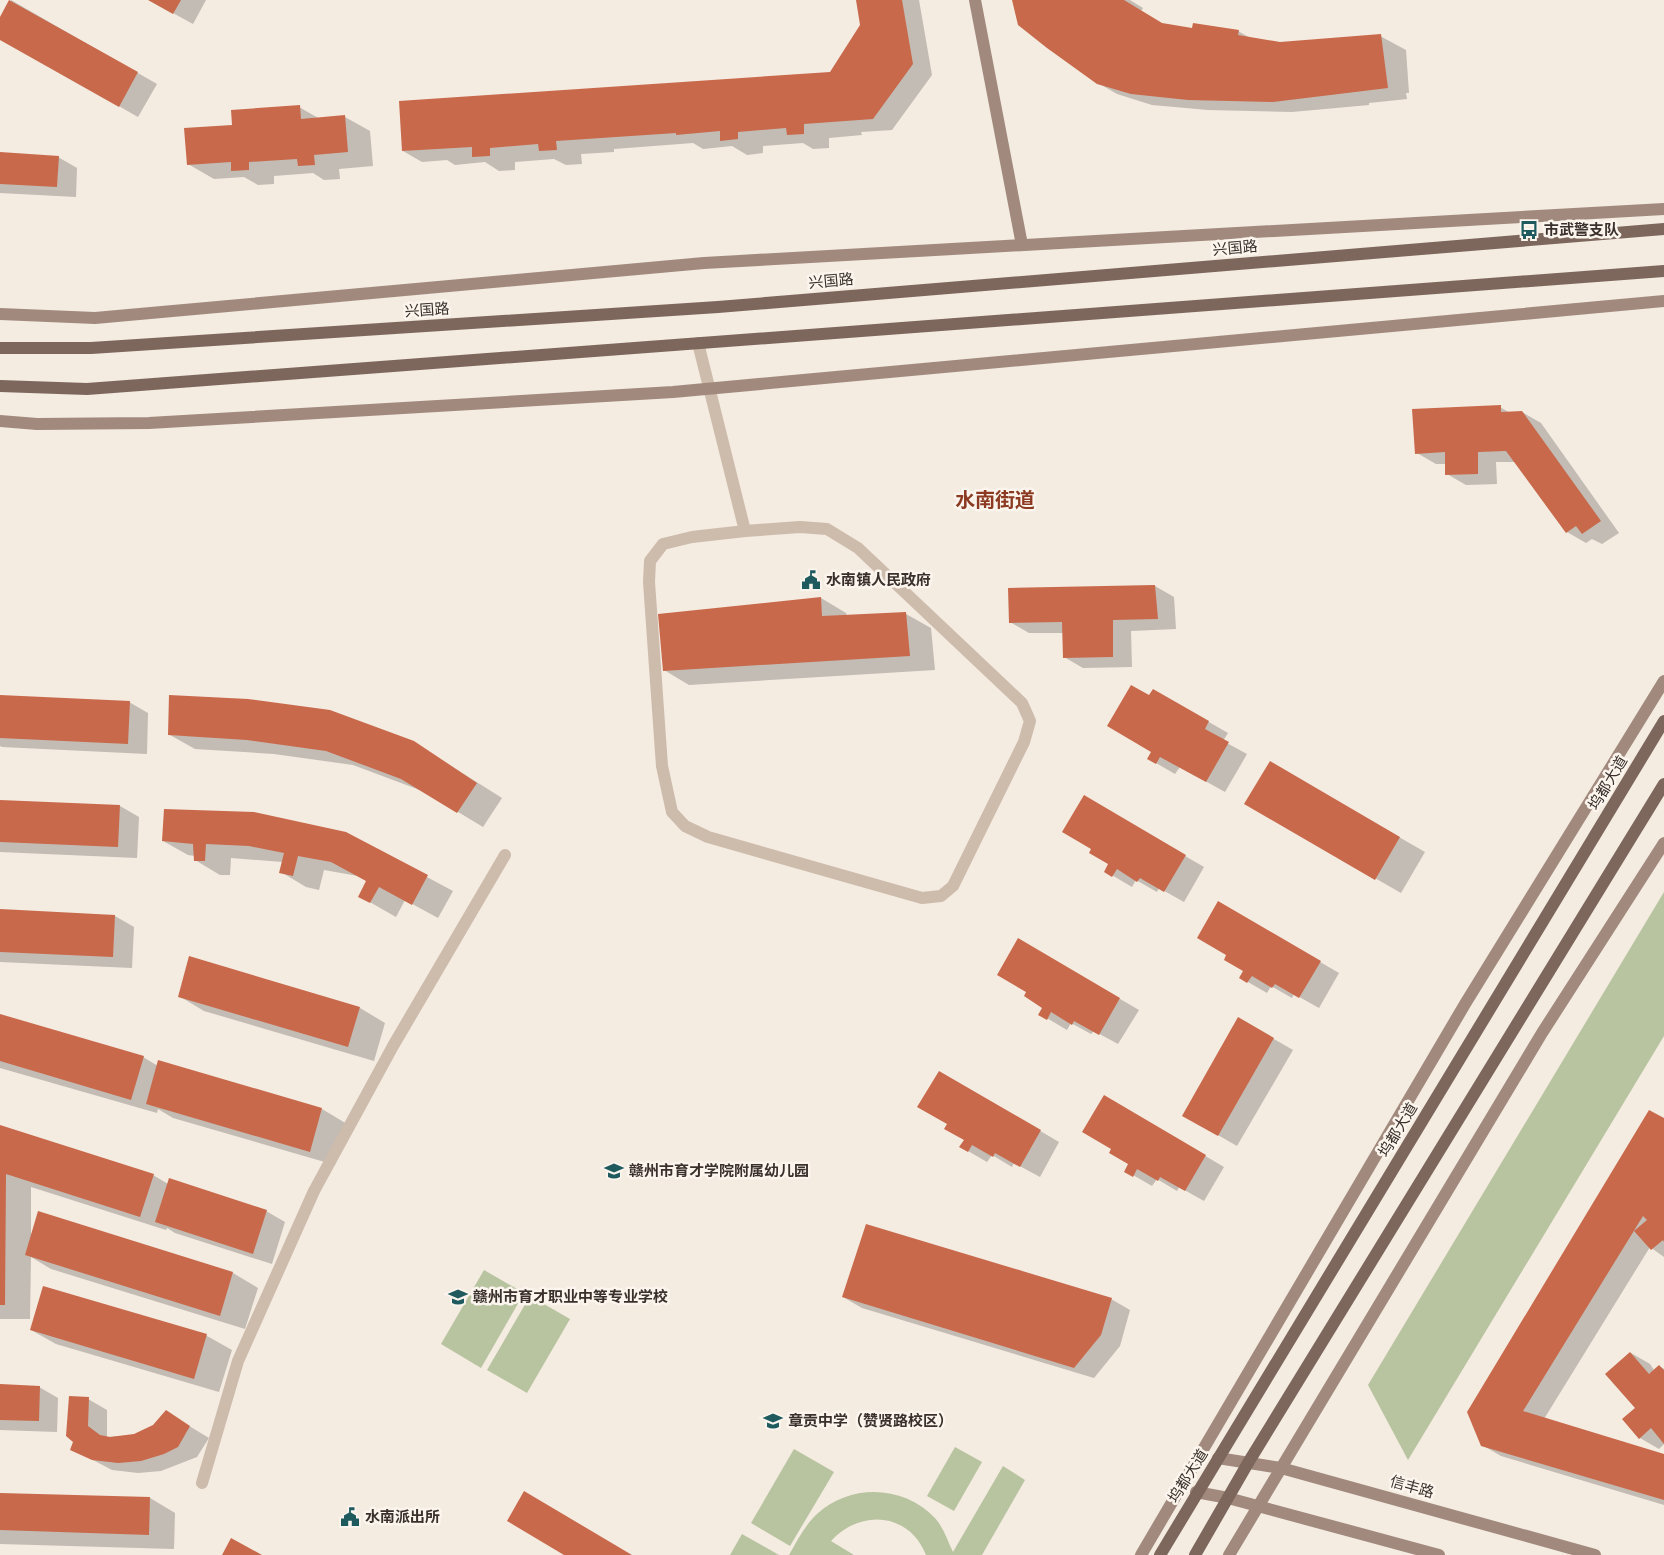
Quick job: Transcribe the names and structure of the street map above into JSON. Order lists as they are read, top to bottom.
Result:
{
  "streets": {
    "main road": ["兴国路", "坞都大道"],
    "street": ["信丰路"]
  },
  "crossings": [
    ["坞都大道", "信丰路"]
  ],
  "districts": ["水南街道"],
  "places": {
    "bus stop": ["市武警支队"],
    "public building": ["水南镇人民政府", "水南派出所"],
    "school or university": ["赣州市育才学院附属幼儿园", "赣州市育才职业中等专业学校", "章贡中学（赞贤路校区）"]
  }
}
